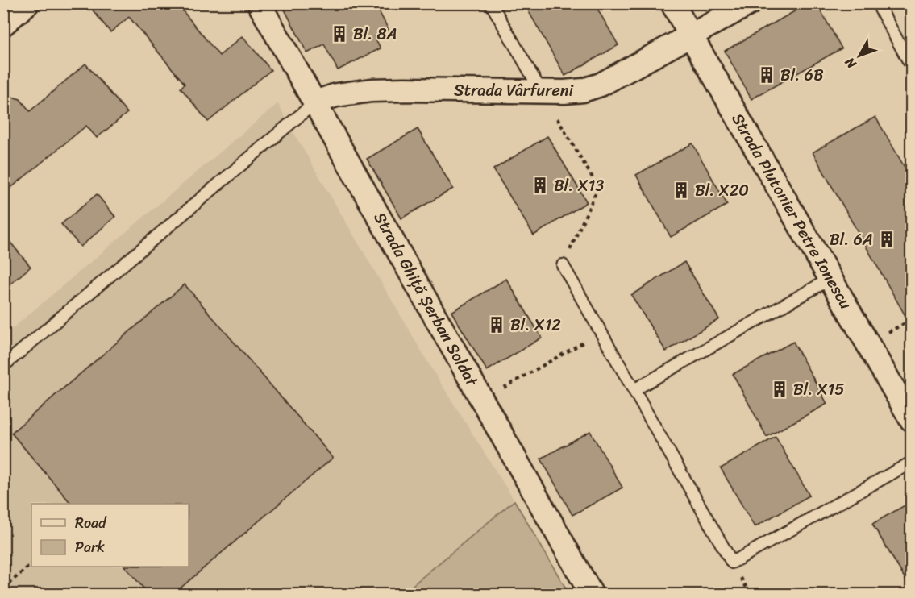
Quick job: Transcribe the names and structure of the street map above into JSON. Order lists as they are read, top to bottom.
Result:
{
  "streets": {
    "street": ["Strada Vârfureni", "Strada Plutonier Petre Ionescu", "Strada Ghiță Șerban Soldat"]
  },
  "crossings": [
    ["Strada Vârfureni", "Strada Plutonier Petre Ionescu"],
    ["Strada Vârfureni", "Strada Ghiță Șerban Soldat"]
  ],
  "places": {
    "building": [
      "Bl. 8A",
      "Bl. 6B",
      "Bl. X13",
      "Bl. X20",
      "Bl. 6A",
      "Bl. X12",
      "Bl. X15"
    ]
  },
  "legend": ["Road", "Park"],
  "north": "bottom left"
}
